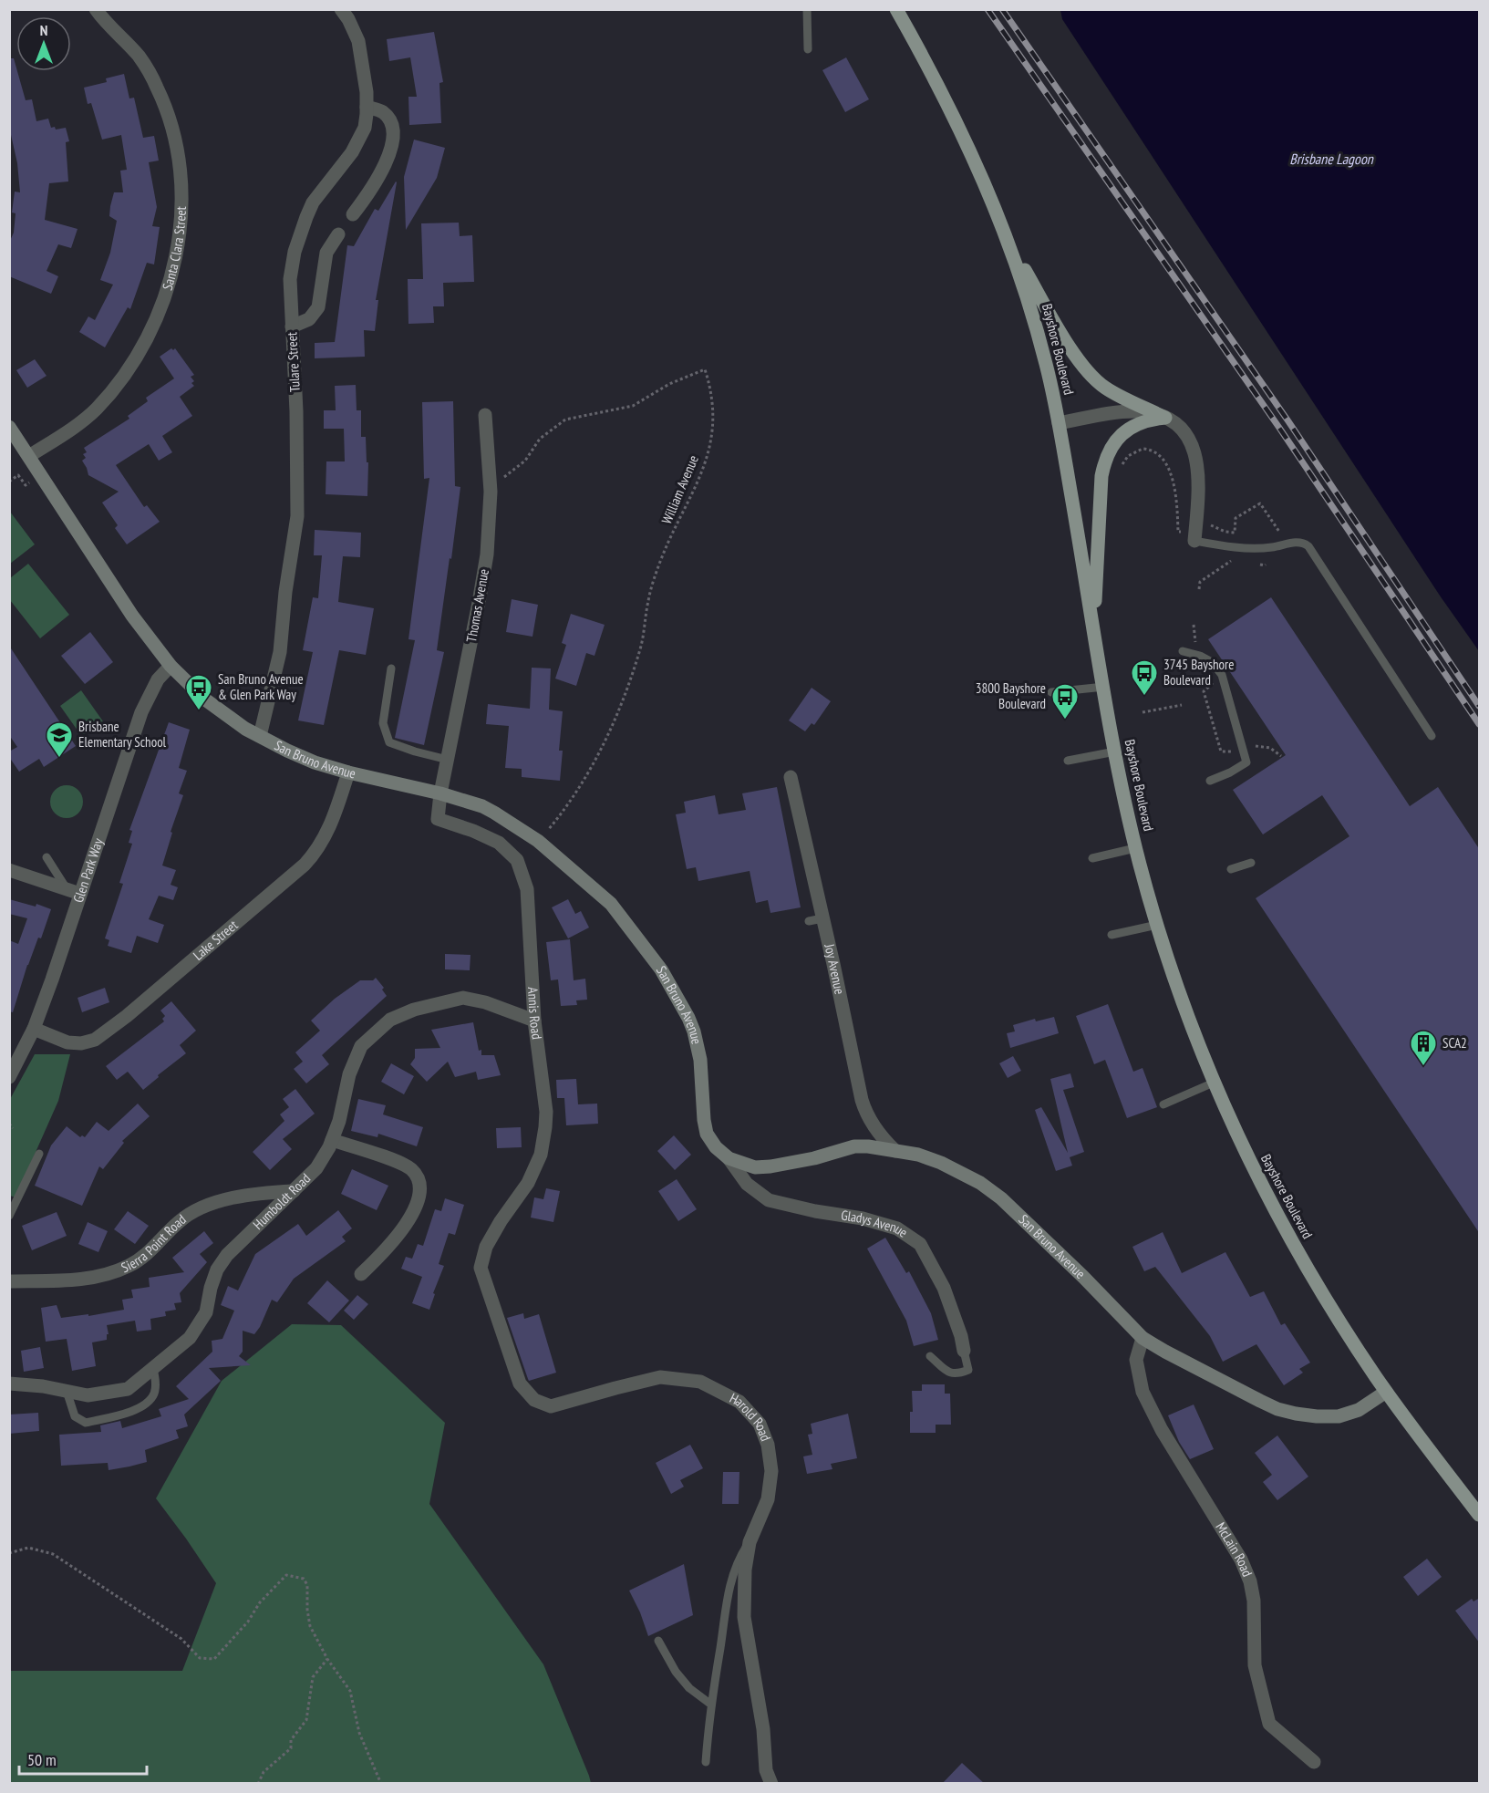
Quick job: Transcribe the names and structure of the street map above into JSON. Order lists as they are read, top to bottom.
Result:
{
  "streets": {
    "main road": ["Bayshore Boulevard"],
    "street": [
      "Santa Clara Street",
      "Tulare Street",
      "Thomas Avenue",
      "San Bruno Avenue",
      "Glen Park Way",
      "Lake Street",
      "Joy Avenue",
      "Annis Road",
      "Humboldt Road",
      "Gladys Avenue",
      "Sierra Point Road",
      "Harold Road",
      "McLain Road"
    ],
    "path": ["William Avenue"]
  },
  "crossings": [
    ["Santa Clara Street", "San Bruno Avenue"],
    ["Bayshore Boulevard", "San Bruno Avenue"],
    ["Tulare Street", "San Bruno Avenue"],
    ["William Avenue", "Thomas Avenue"],
    ["William Avenue", "San Bruno Avenue"],
    ["Thomas Avenue", "San Bruno Avenue"],
    ["Thomas Avenue", "Annis Road"],
    ["San Bruno Avenue", "Glen Park Way"],
    ["San Bruno Avenue", "Lake Street"],
    ["San Bruno Avenue", "Joy Avenue"],
    ["San Bruno Avenue", "Annis Road"],
    ["San Bruno Avenue", "Gladys Avenue"],
    ["San Bruno Avenue", "McLain Road"],
    ["Glen Park Way", "Lake Street"],
    ["Annis Road", "Humboldt Road"],
    ["Annis Road", "Harold Road"],
    ["Humboldt Road", "Sierra Point Road"]
  ],
  "water": ["Brisbane Lagoon"],
  "places": {
    "bus stop": ["3745 Bayshore Boulevard", "San Bruno Avenue & Glen Park Way", "3800 Bayshore Boulevard"],
    "school or university": ["Brisbane Elementary School"],
    "building": ["SCA2"]
  },
  "scale_bar": "50 m",
  "north": "top"
}
